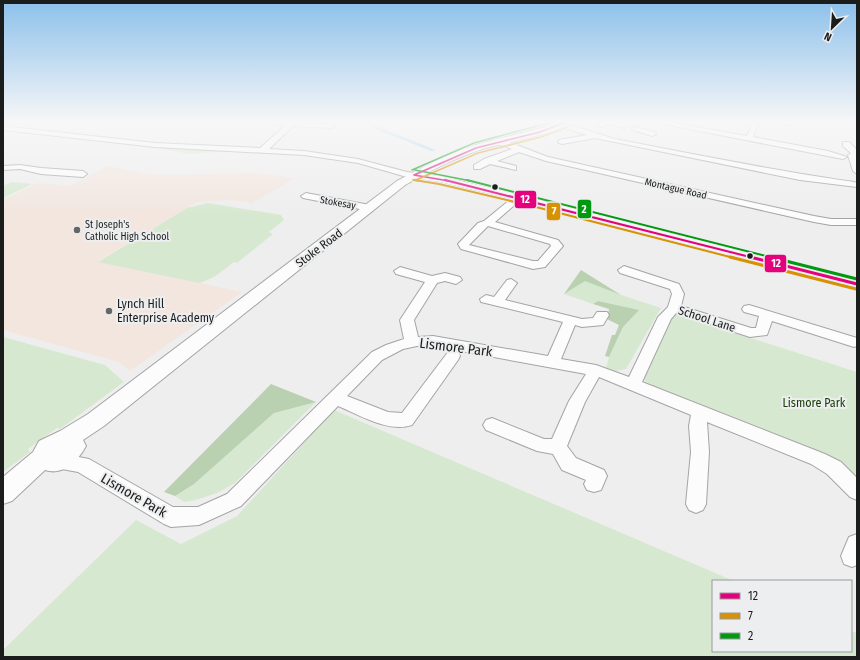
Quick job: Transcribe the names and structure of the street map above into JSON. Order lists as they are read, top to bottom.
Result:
{
  "streets": {
    "main road": ["Stoke Road"],
    "street": [
      "Montague Road",
      "Stokesay",
      "School Lane",
      "Lismore Park"
    ]
  },
  "crossings": [
    ["Stokesay", "Stoke Road"],
    ["Stoke Road", "Lismore Park"],
    ["School Lane", "Lismore Park"]
  ],
  "parks": ["Lismore Park"],
  "places": ["St Joseph's Catholic High School", "Lynch Hill Enterprise Academy"],
  "lines": ["transit line 12", "transit line 7", "transit line 2"],
  "legend": ["12", "7", "2"],
  "north": "bottom left"
}
